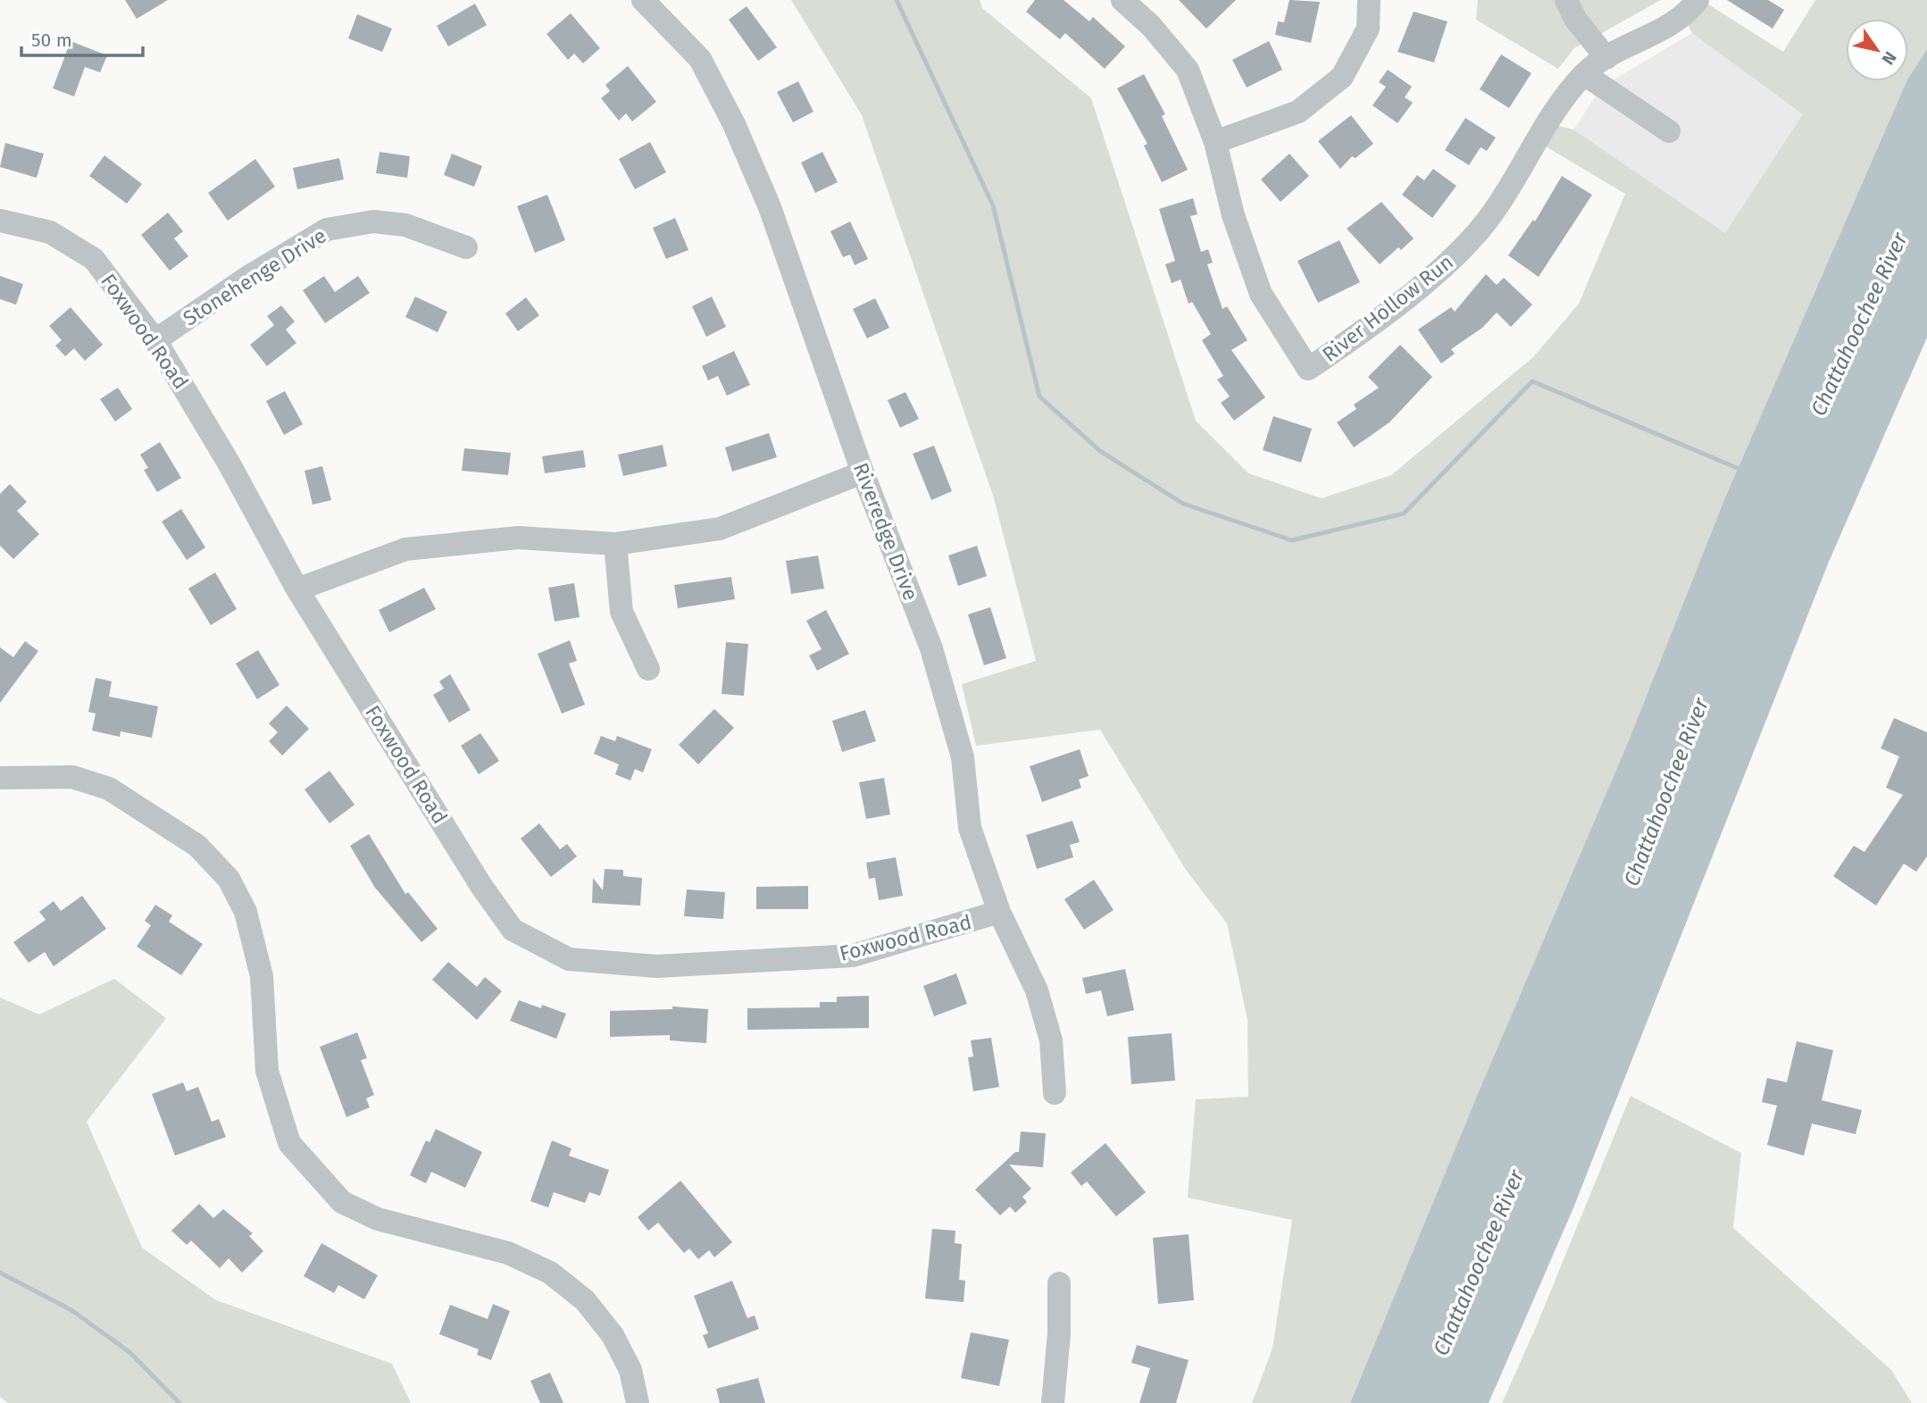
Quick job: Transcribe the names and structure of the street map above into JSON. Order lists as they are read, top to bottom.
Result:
{
  "streets": {
    "street": [
      "Stonehenge Drive",
      "River Hollow Run",
      "Foxwood Road",
      "Riveredge Drive"
    ]
  },
  "crossings": [
    ["Stonehenge Drive", "Foxwood Road"],
    ["Foxwood Road", "Riveredge Drive"]
  ],
  "water": ["Chattahoochee River"],
  "scale_bar": "50 m",
  "north": "bottom right"
}
